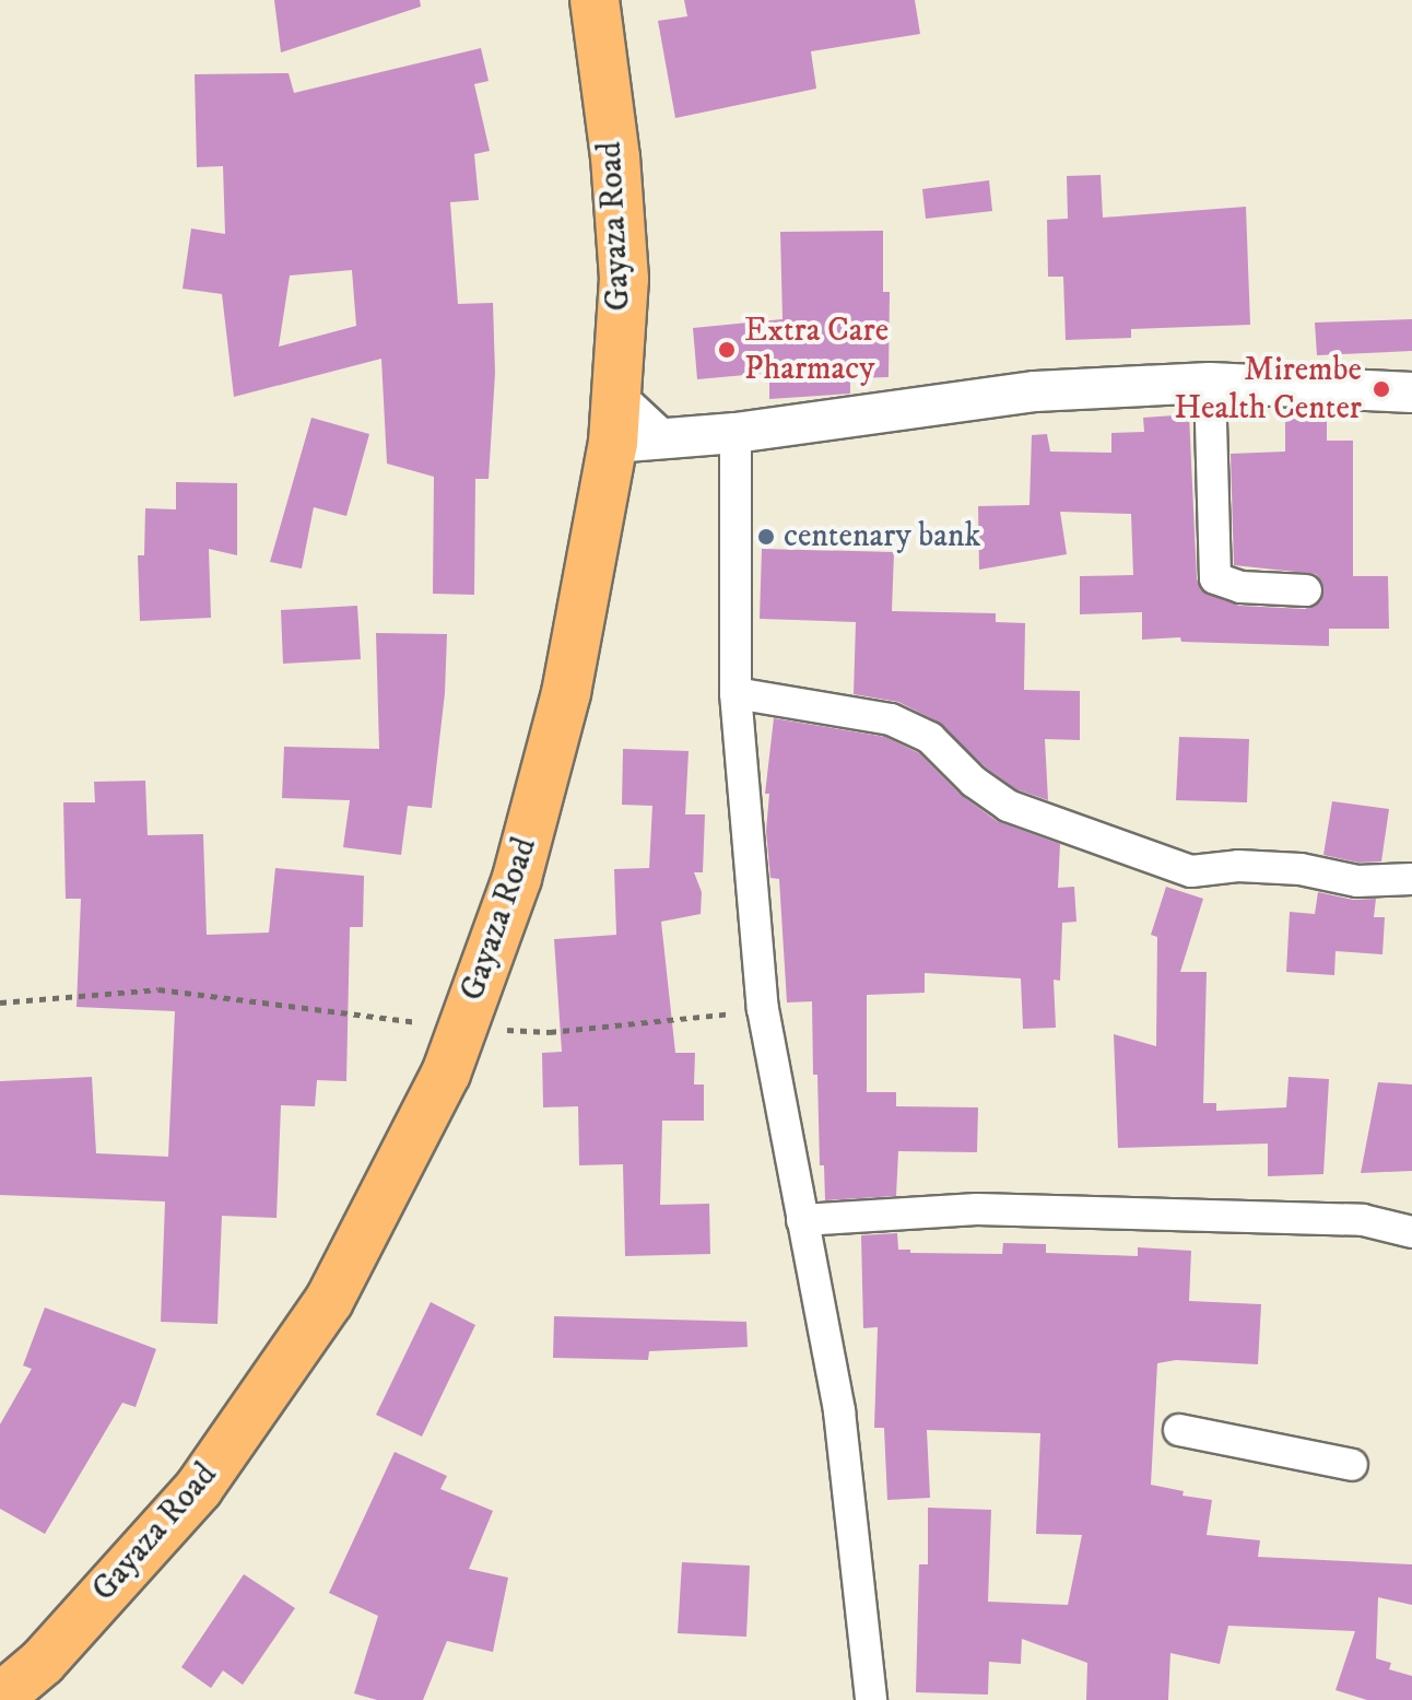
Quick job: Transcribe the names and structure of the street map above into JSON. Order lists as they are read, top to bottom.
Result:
{
  "streets": {
    "main road": ["Gayaza Road"]
  },
  "places": ["Extra Care Pharmacy", "Mirembe Health Center", "centenary bank"]
}
